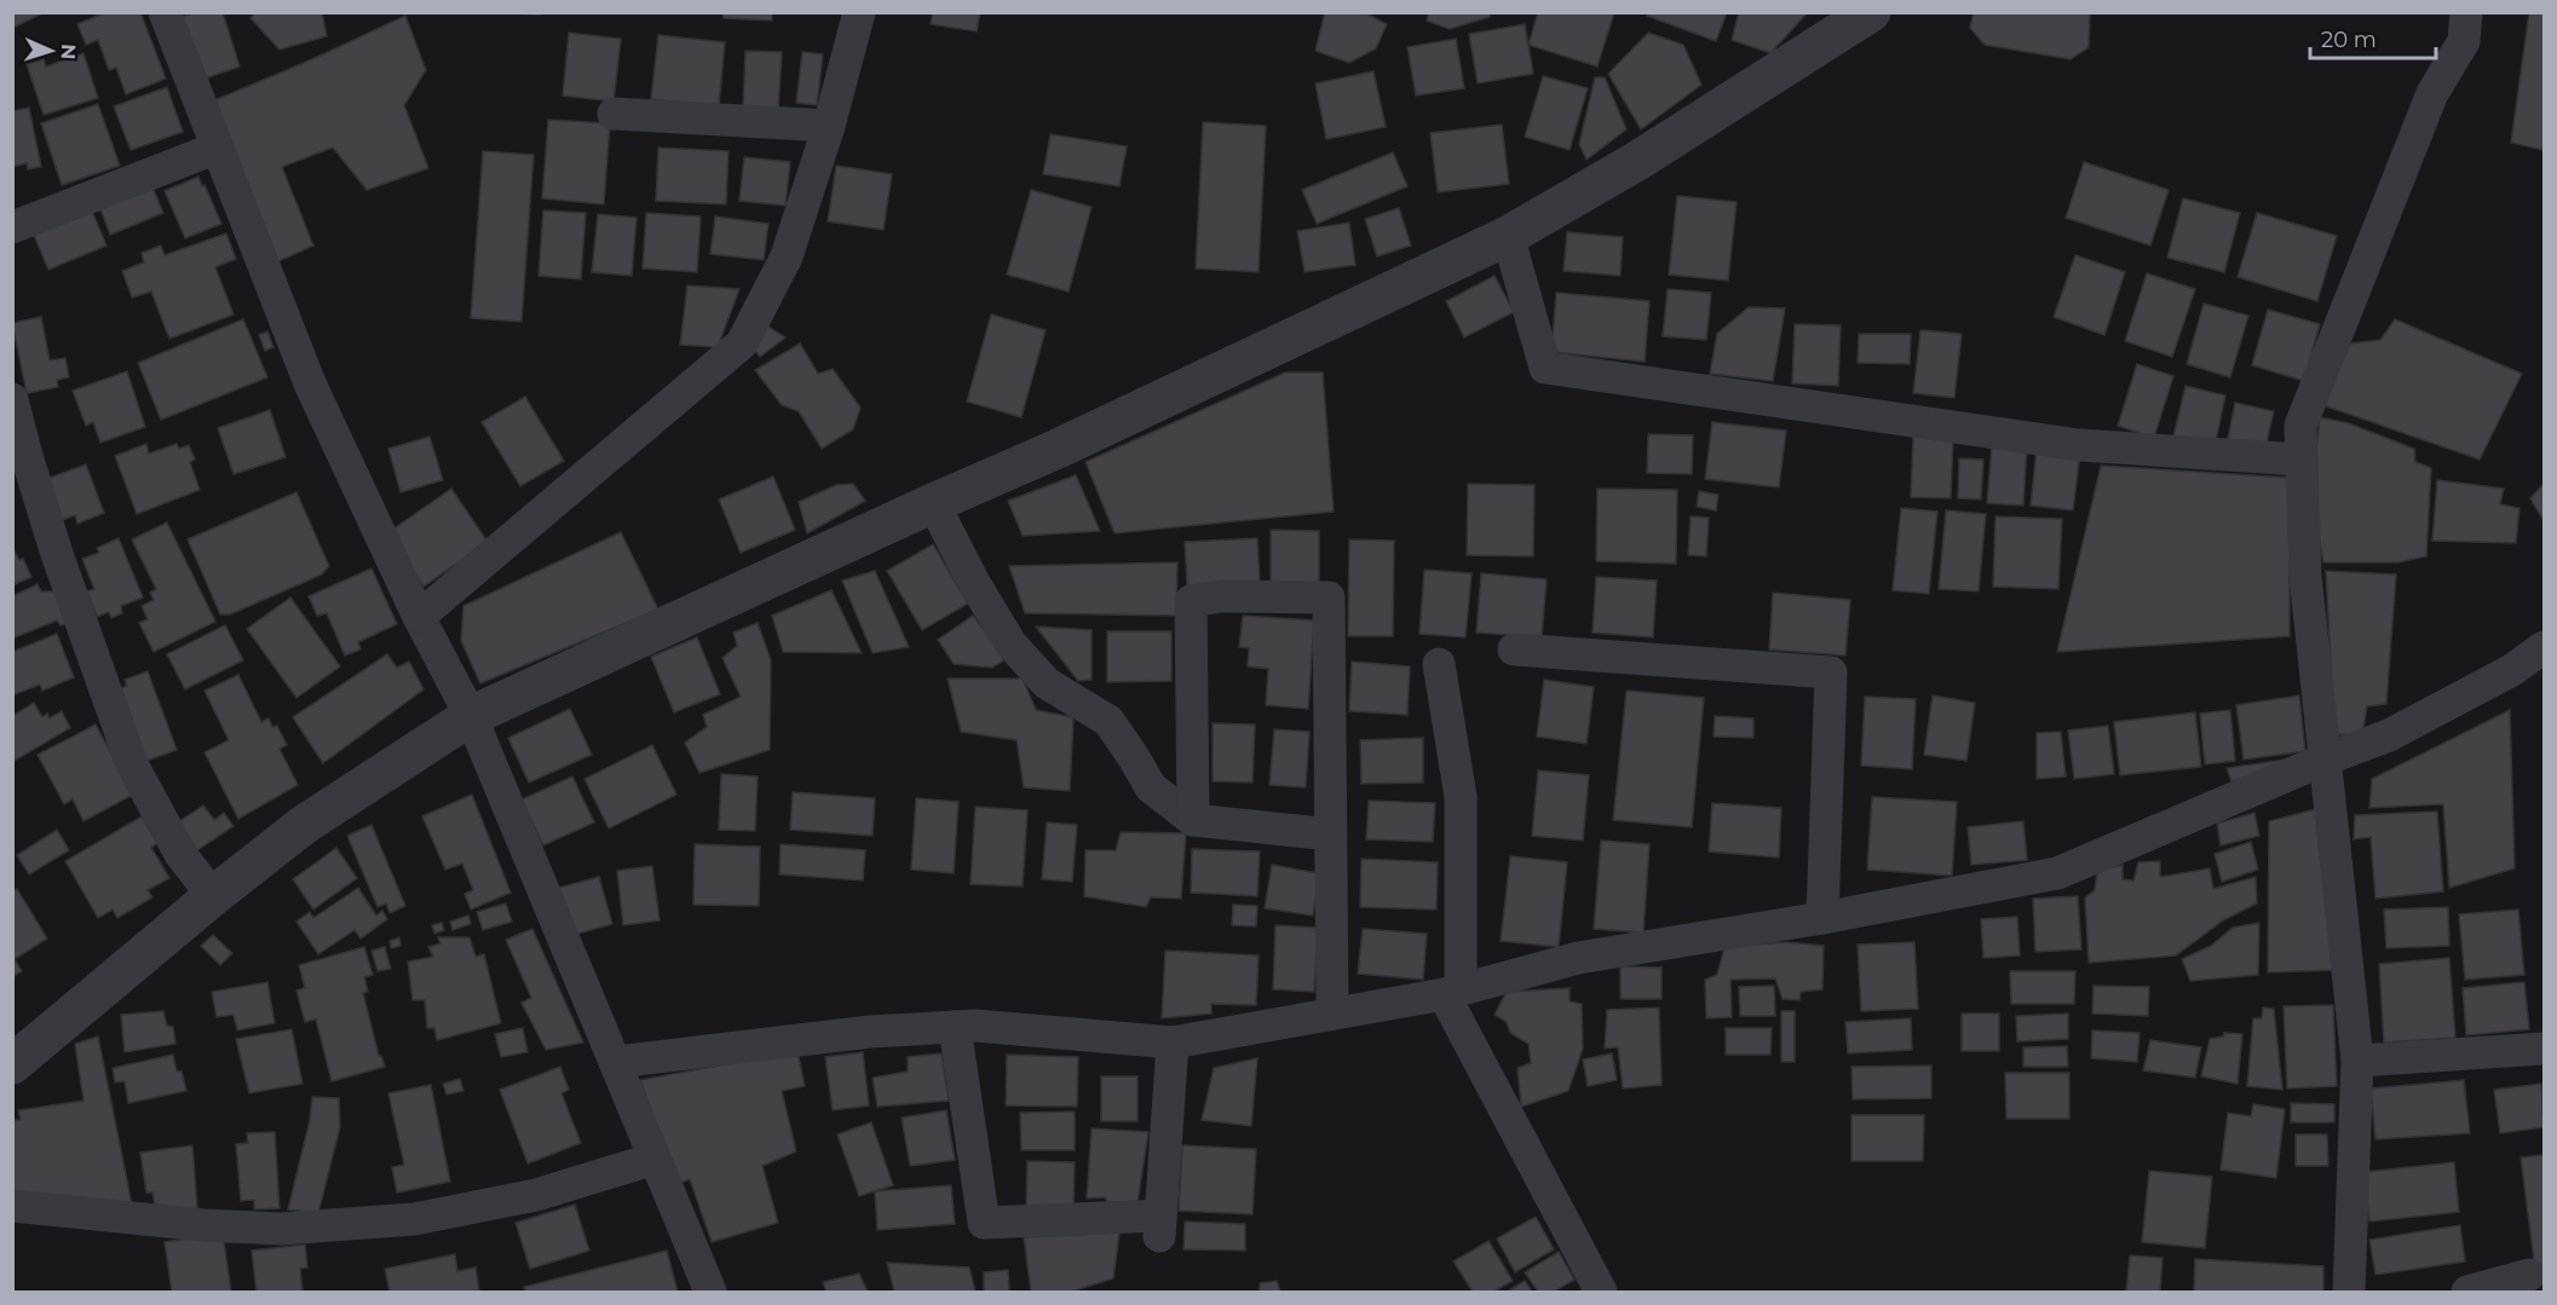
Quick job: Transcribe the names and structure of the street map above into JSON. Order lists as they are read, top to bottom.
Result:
{
  "scale_bar": "20 m",
  "north": "right"
}
